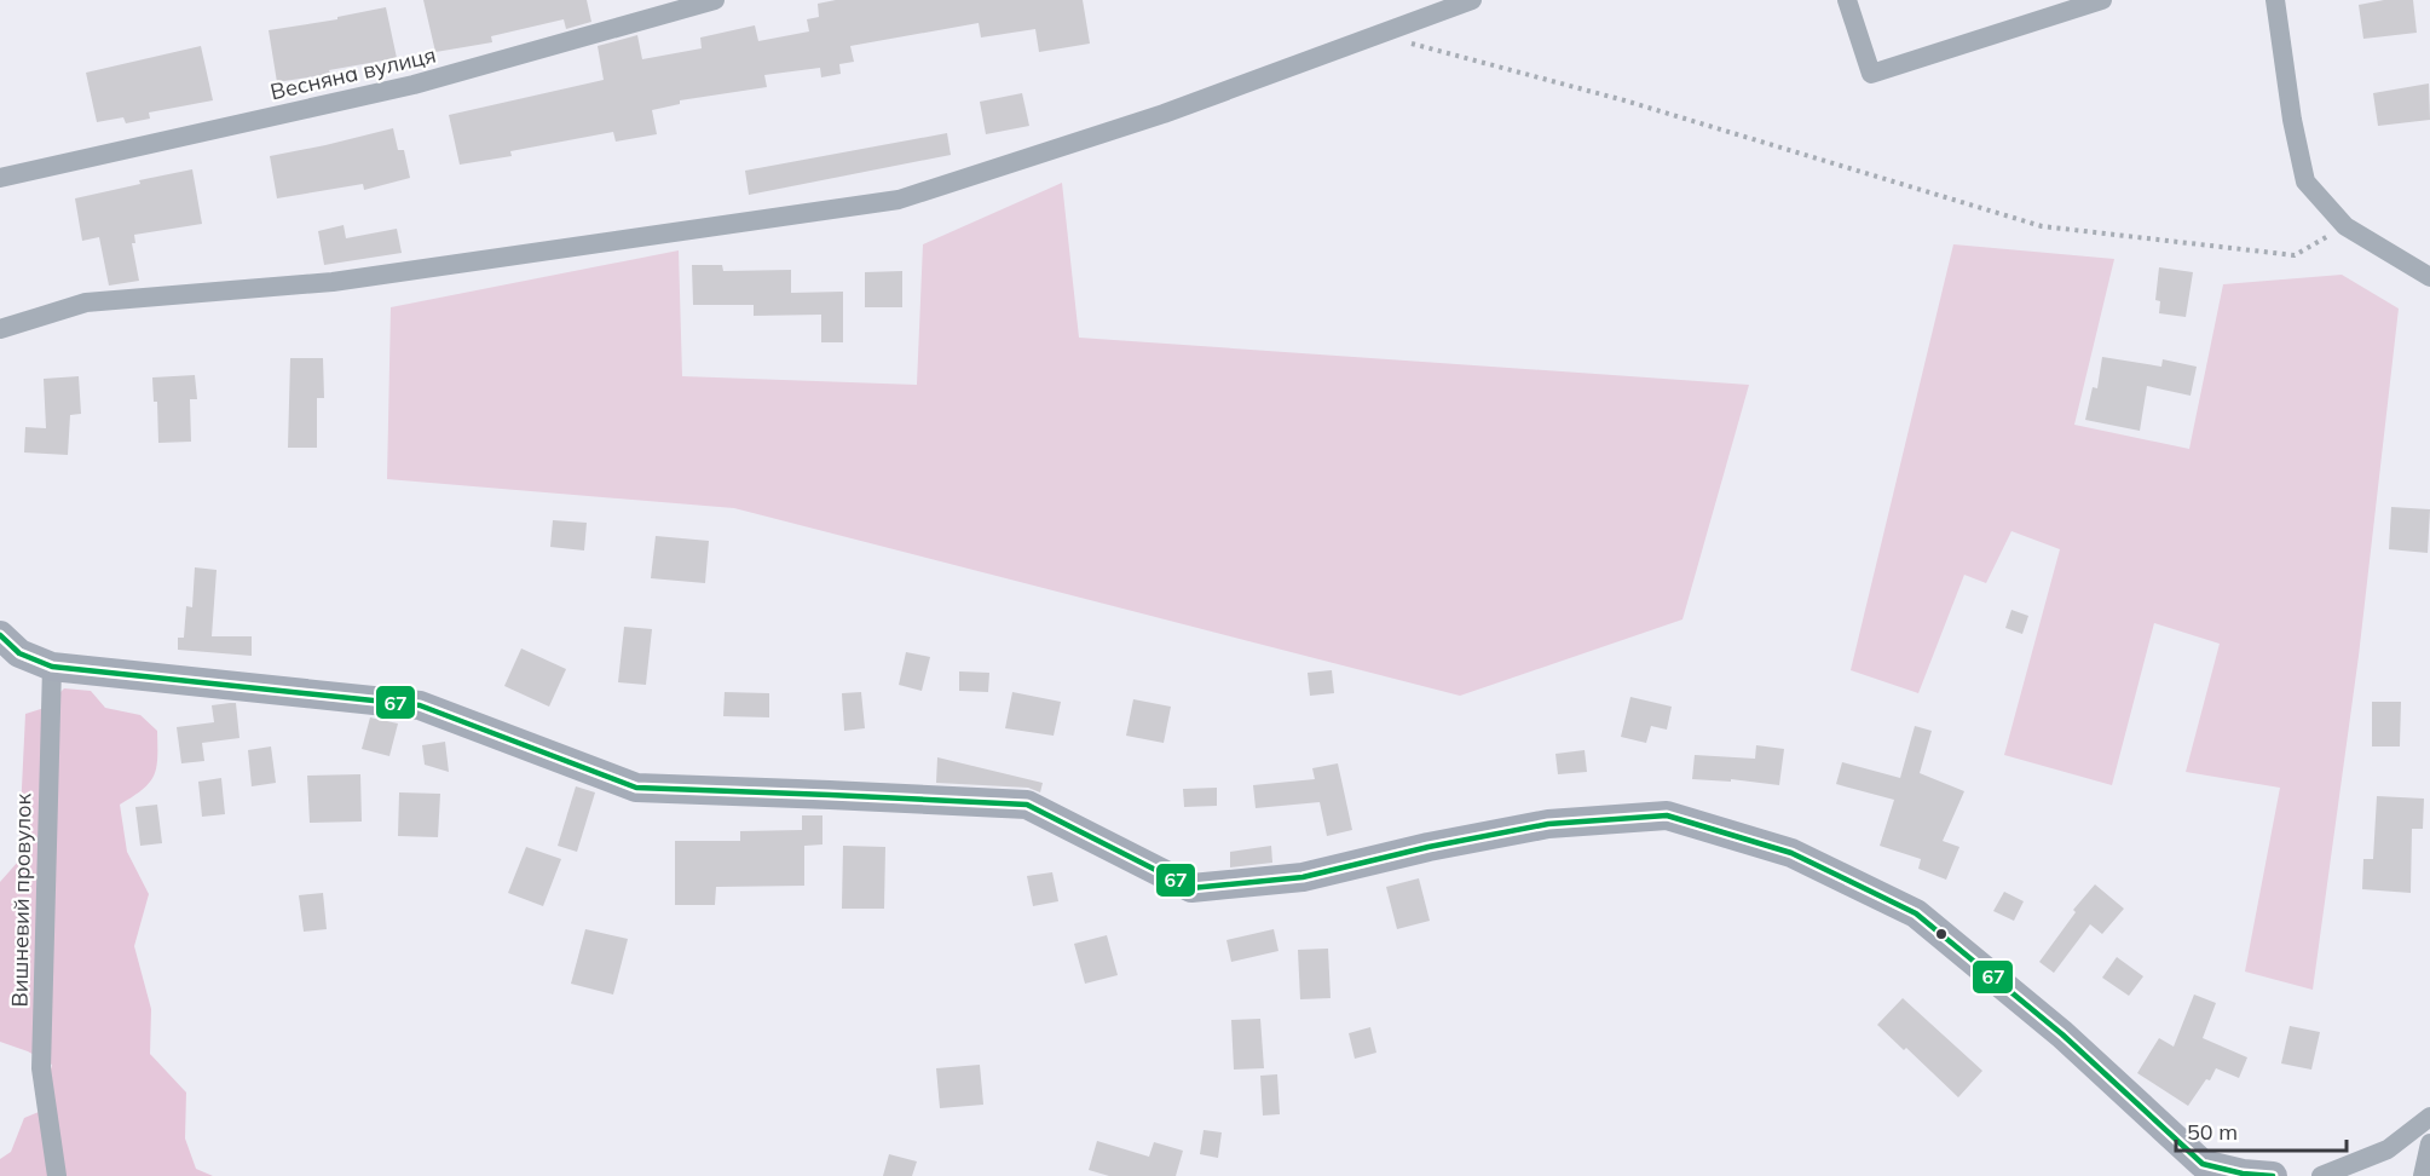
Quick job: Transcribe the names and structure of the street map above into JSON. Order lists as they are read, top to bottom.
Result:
{
  "streets": {
    "street": ["Весняна вулиця", "Вишневий провулок"]
  },
  "lines": ["transit line 67"],
  "scale_bar": "50 m"
}
